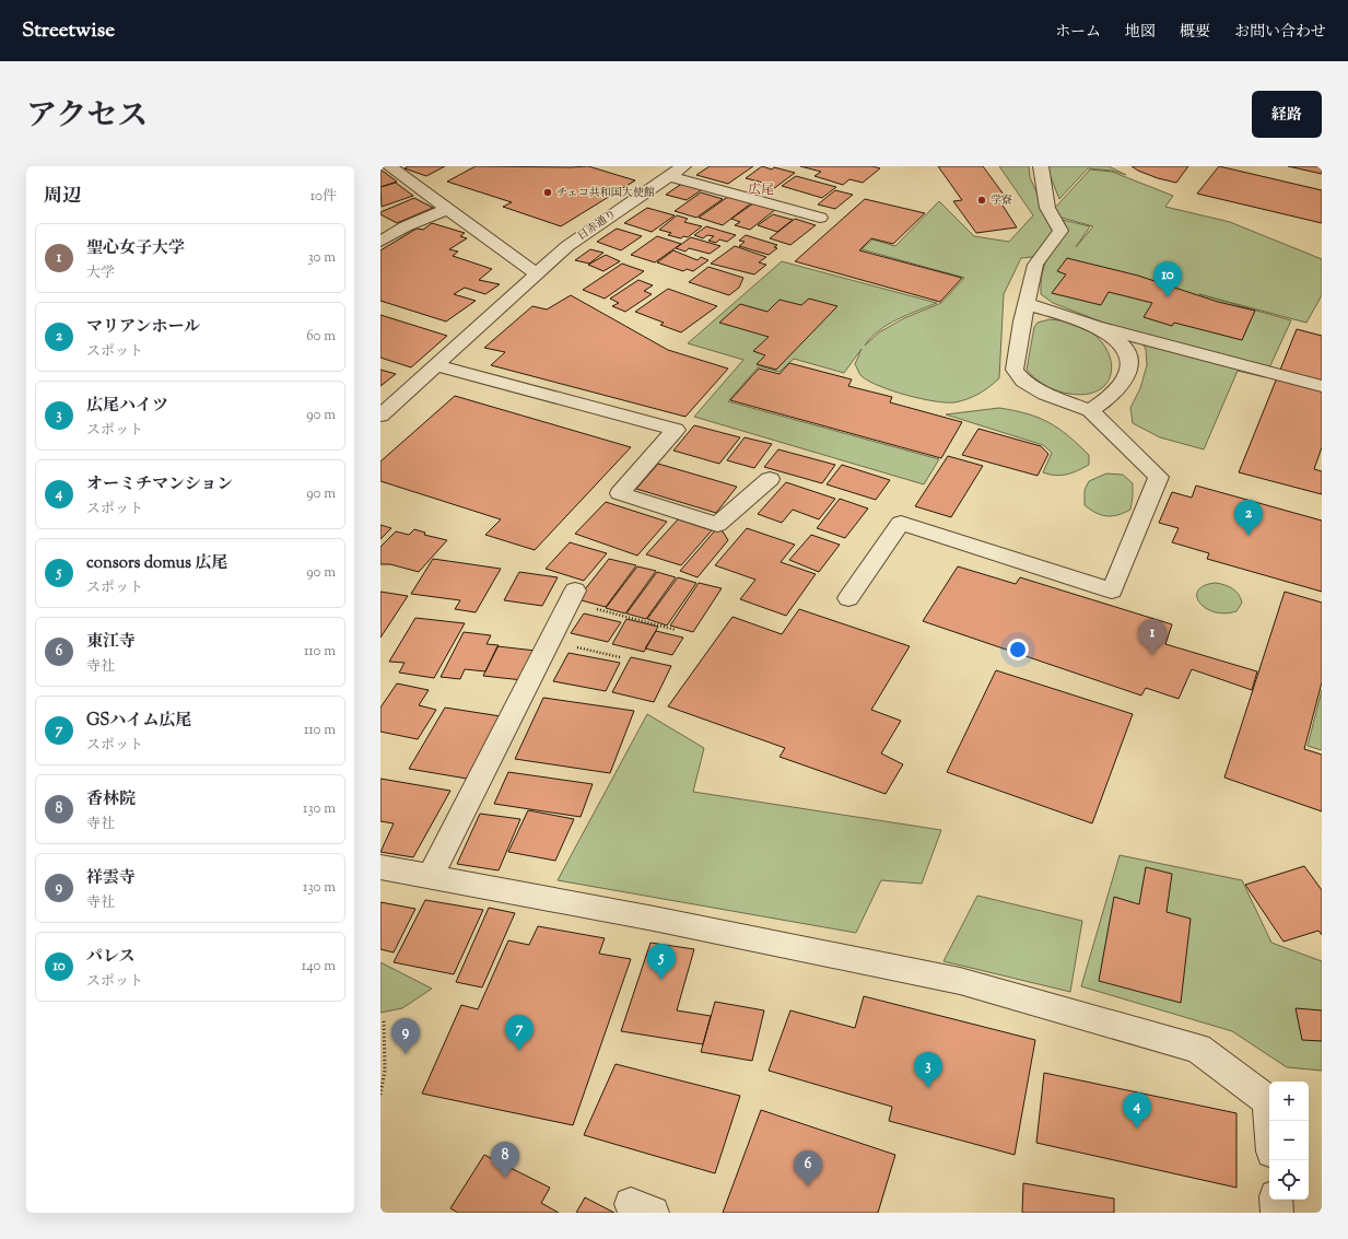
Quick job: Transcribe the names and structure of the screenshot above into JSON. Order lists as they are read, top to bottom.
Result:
{
  "streets": {
    "street": ["日赤通り"]
  },
  "districts": ["広尾"],
  "places": ["チェコ共和国大使館", "学寮"],
  "page": {
    "header": "Streetwise",
    "nav": [
      "ホーム",
      "地図",
      "概要",
      "お問い合わせ"
    ],
    "title": "アクセス",
    "buttons": "経路",
    "heading": ["周辺", "10件"],
    "list": [
      {
        "mark": "1",
        "name": "聖心女子大学",
        "note": "大学",
        "value": "30 m"
      },
      {
        "mark": "2",
        "name": "マリアンホール",
        "note": "スポット",
        "value": "60 m"
      },
      {
        "mark": "3",
        "name": "広尾ハイツ",
        "note": "スポット",
        "value": "90 m"
      },
      {
        "mark": "4",
        "name": "オーミチマンション",
        "note": "スポット",
        "value": "90 m"
      },
      {
        "mark": "5",
        "name": "consors domus 広尾",
        "note": "スポット",
        "value": "90 m"
      },
      {
        "mark": "6",
        "name": "東江寺",
        "note": "寺社",
        "value": "110 m"
      },
      {
        "mark": "7",
        "name": "GSハイム広尾",
        "note": "スポット",
        "value": "110 m"
      },
      {
        "mark": "8",
        "name": "香林院",
        "note": "寺社",
        "value": "130 m"
      },
      {
        "mark": "9",
        "name": "祥雲寺",
        "note": "寺社",
        "value": "130 m"
      },
      {
        "mark": "10",
        "name": "パレス",
        "note": "スポット",
        "value": "140 m"
      }
    ],
    "pins": [
      "10",
      "2",
      "1",
      "5",
      "7",
      "9",
      "3",
      "4",
      "8",
      "6"
    ],
    "map_buttons": ["+", "−"]
  }
}
